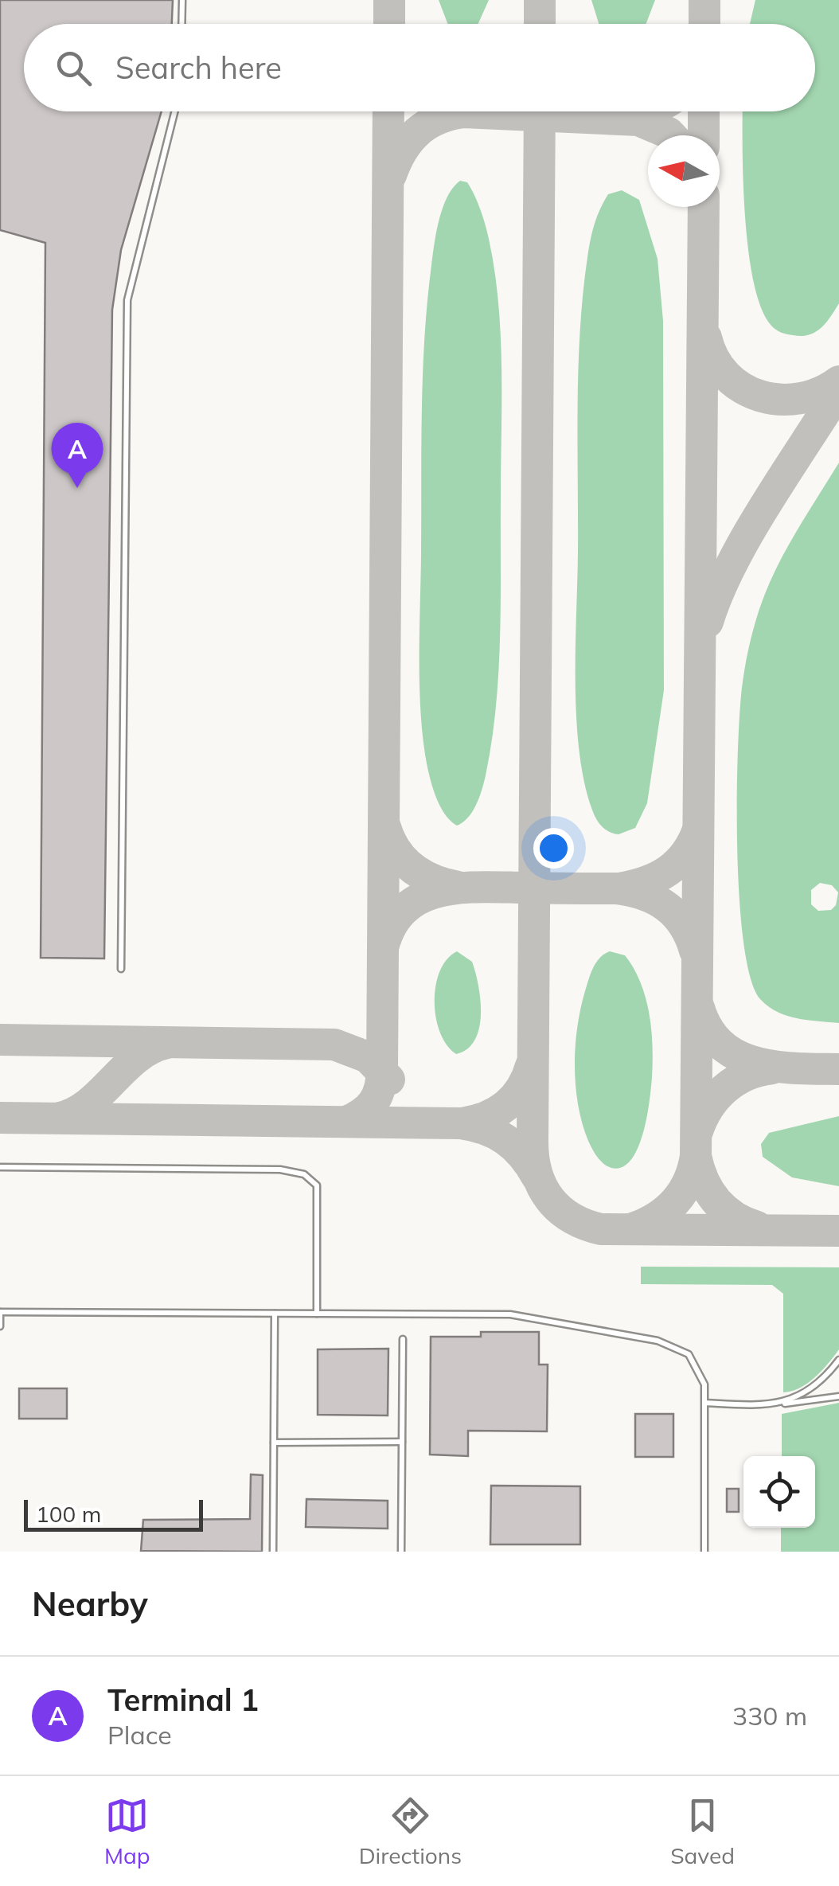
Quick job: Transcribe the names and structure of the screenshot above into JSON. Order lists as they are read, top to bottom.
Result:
{
  "scale_bar": "100 m",
  "north": "left",
  "page": {
    "search": "Search here",
    "pins": "A",
    "scale": "100 m",
    "heading": "Nearby",
    "list": [
      {
        "mark": "A",
        "name": "Terminal 1",
        "note": "Place",
        "value": "330 m"
      }
    ],
    "nav": ["Map", "Directions", "Saved"]
  }
}
